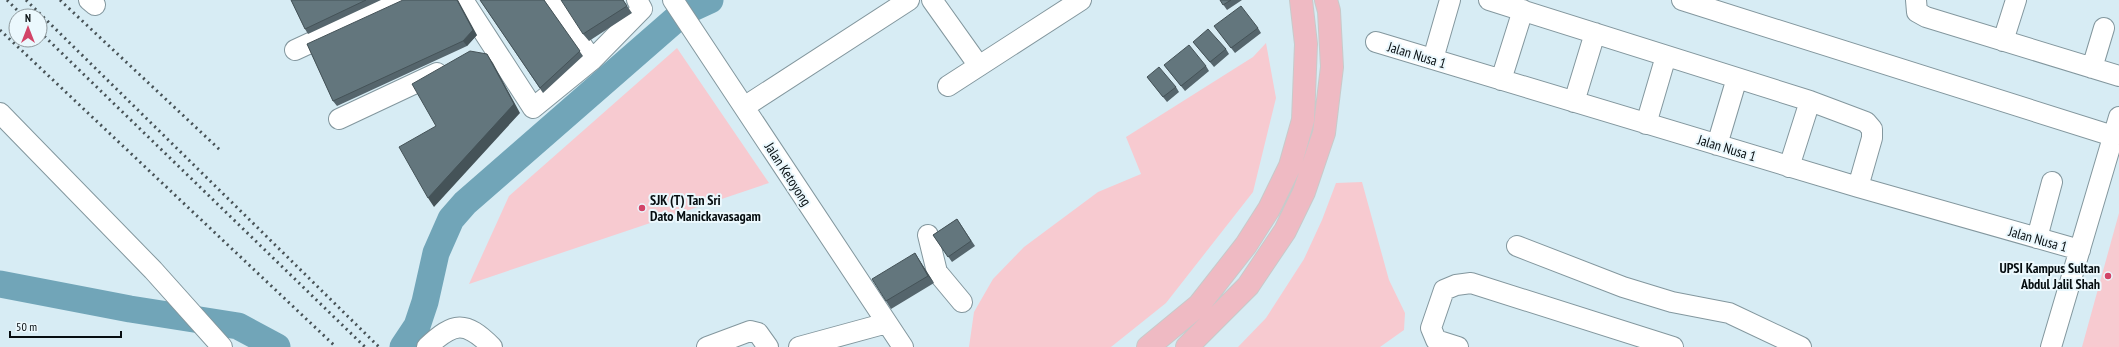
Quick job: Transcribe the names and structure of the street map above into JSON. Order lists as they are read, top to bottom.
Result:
{
  "streets": {
    "street": ["Jalan Nusa 1", "Jalan Ketoyong"]
  },
  "places": ["SJK (T) Tan Sri Dato Manickavasagam", "UPSI Kampus Sultan Abdul Jalil Shah"],
  "scale_bar": "50 m",
  "north": "top"
}
